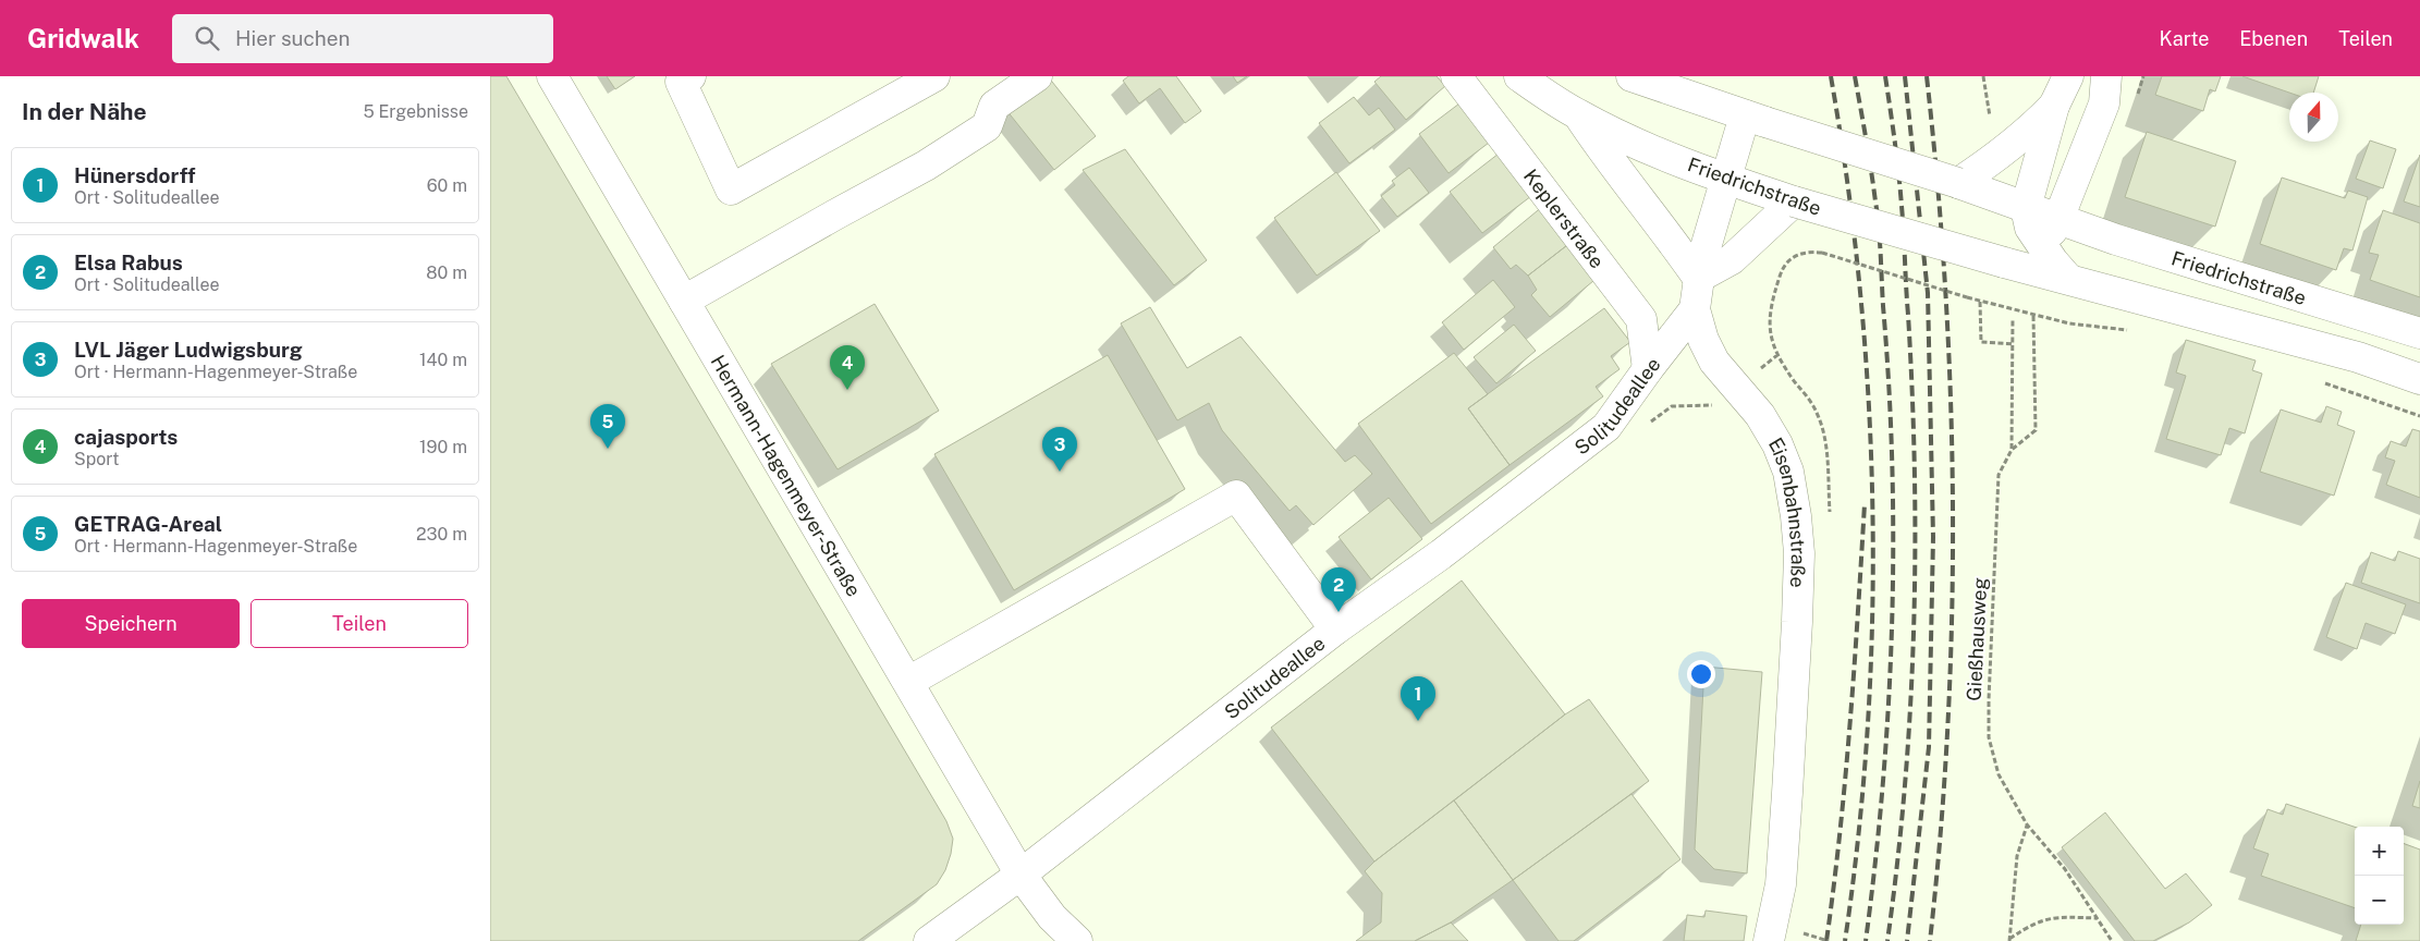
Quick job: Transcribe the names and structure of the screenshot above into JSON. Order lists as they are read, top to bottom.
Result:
{
  "streets": {
    "street": [
      "Friedrichstraße",
      "Keplerstraße",
      "Solitudeallee",
      "Hermann-Hagenmeyer-Straße",
      "Eisenbahnstraße"
    ],
    "path": ["Gießhausweg"]
  },
  "crossings": [
    ["Friedrichstraße", "Eisenbahnstraße"],
    ["Keplerstraße", "Solitudeallee"],
    ["Solitudeallee", "Hermann-Hagenmeyer-Straße"],
    ["Solitudeallee", "Eisenbahnstraße"]
  ],
  "north": "top",
  "page": {
    "header": "Gridwalk",
    "search": "Hier suchen",
    "nav": ["Karte", "Ebenen", "Teilen"],
    "heading": ["In der Nähe", "5 Ergebnisse"],
    "list": [
      {
        "mark": "1",
        "name": "Hünersdorff",
        "note": "Ort · Solitudeallee",
        "value": "60 m"
      },
      {
        "mark": "2",
        "name": "Elsa Rabus",
        "note": "Ort · Solitudeallee",
        "value": "80 m"
      },
      {
        "mark": "3",
        "name": "LVL Jäger Ludwigsburg",
        "note": "Ort · Hermann-Hagenmeyer-Straße",
        "value": "140 m"
      },
      {
        "mark": "4",
        "name": "cajasports",
        "note": "Sport",
        "value": "190 m"
      },
      {
        "mark": "5",
        "name": "GETRAG-Areal",
        "note": "Ort · Hermann-Hagenmeyer-Straße",
        "value": "230 m"
      }
    ],
    "pins": [
      "4",
      "5",
      "3",
      "2",
      "1"
    ],
    "buttons": ["Speichern", "Teilen"],
    "map_buttons": ["+", "−"]
  }
}
